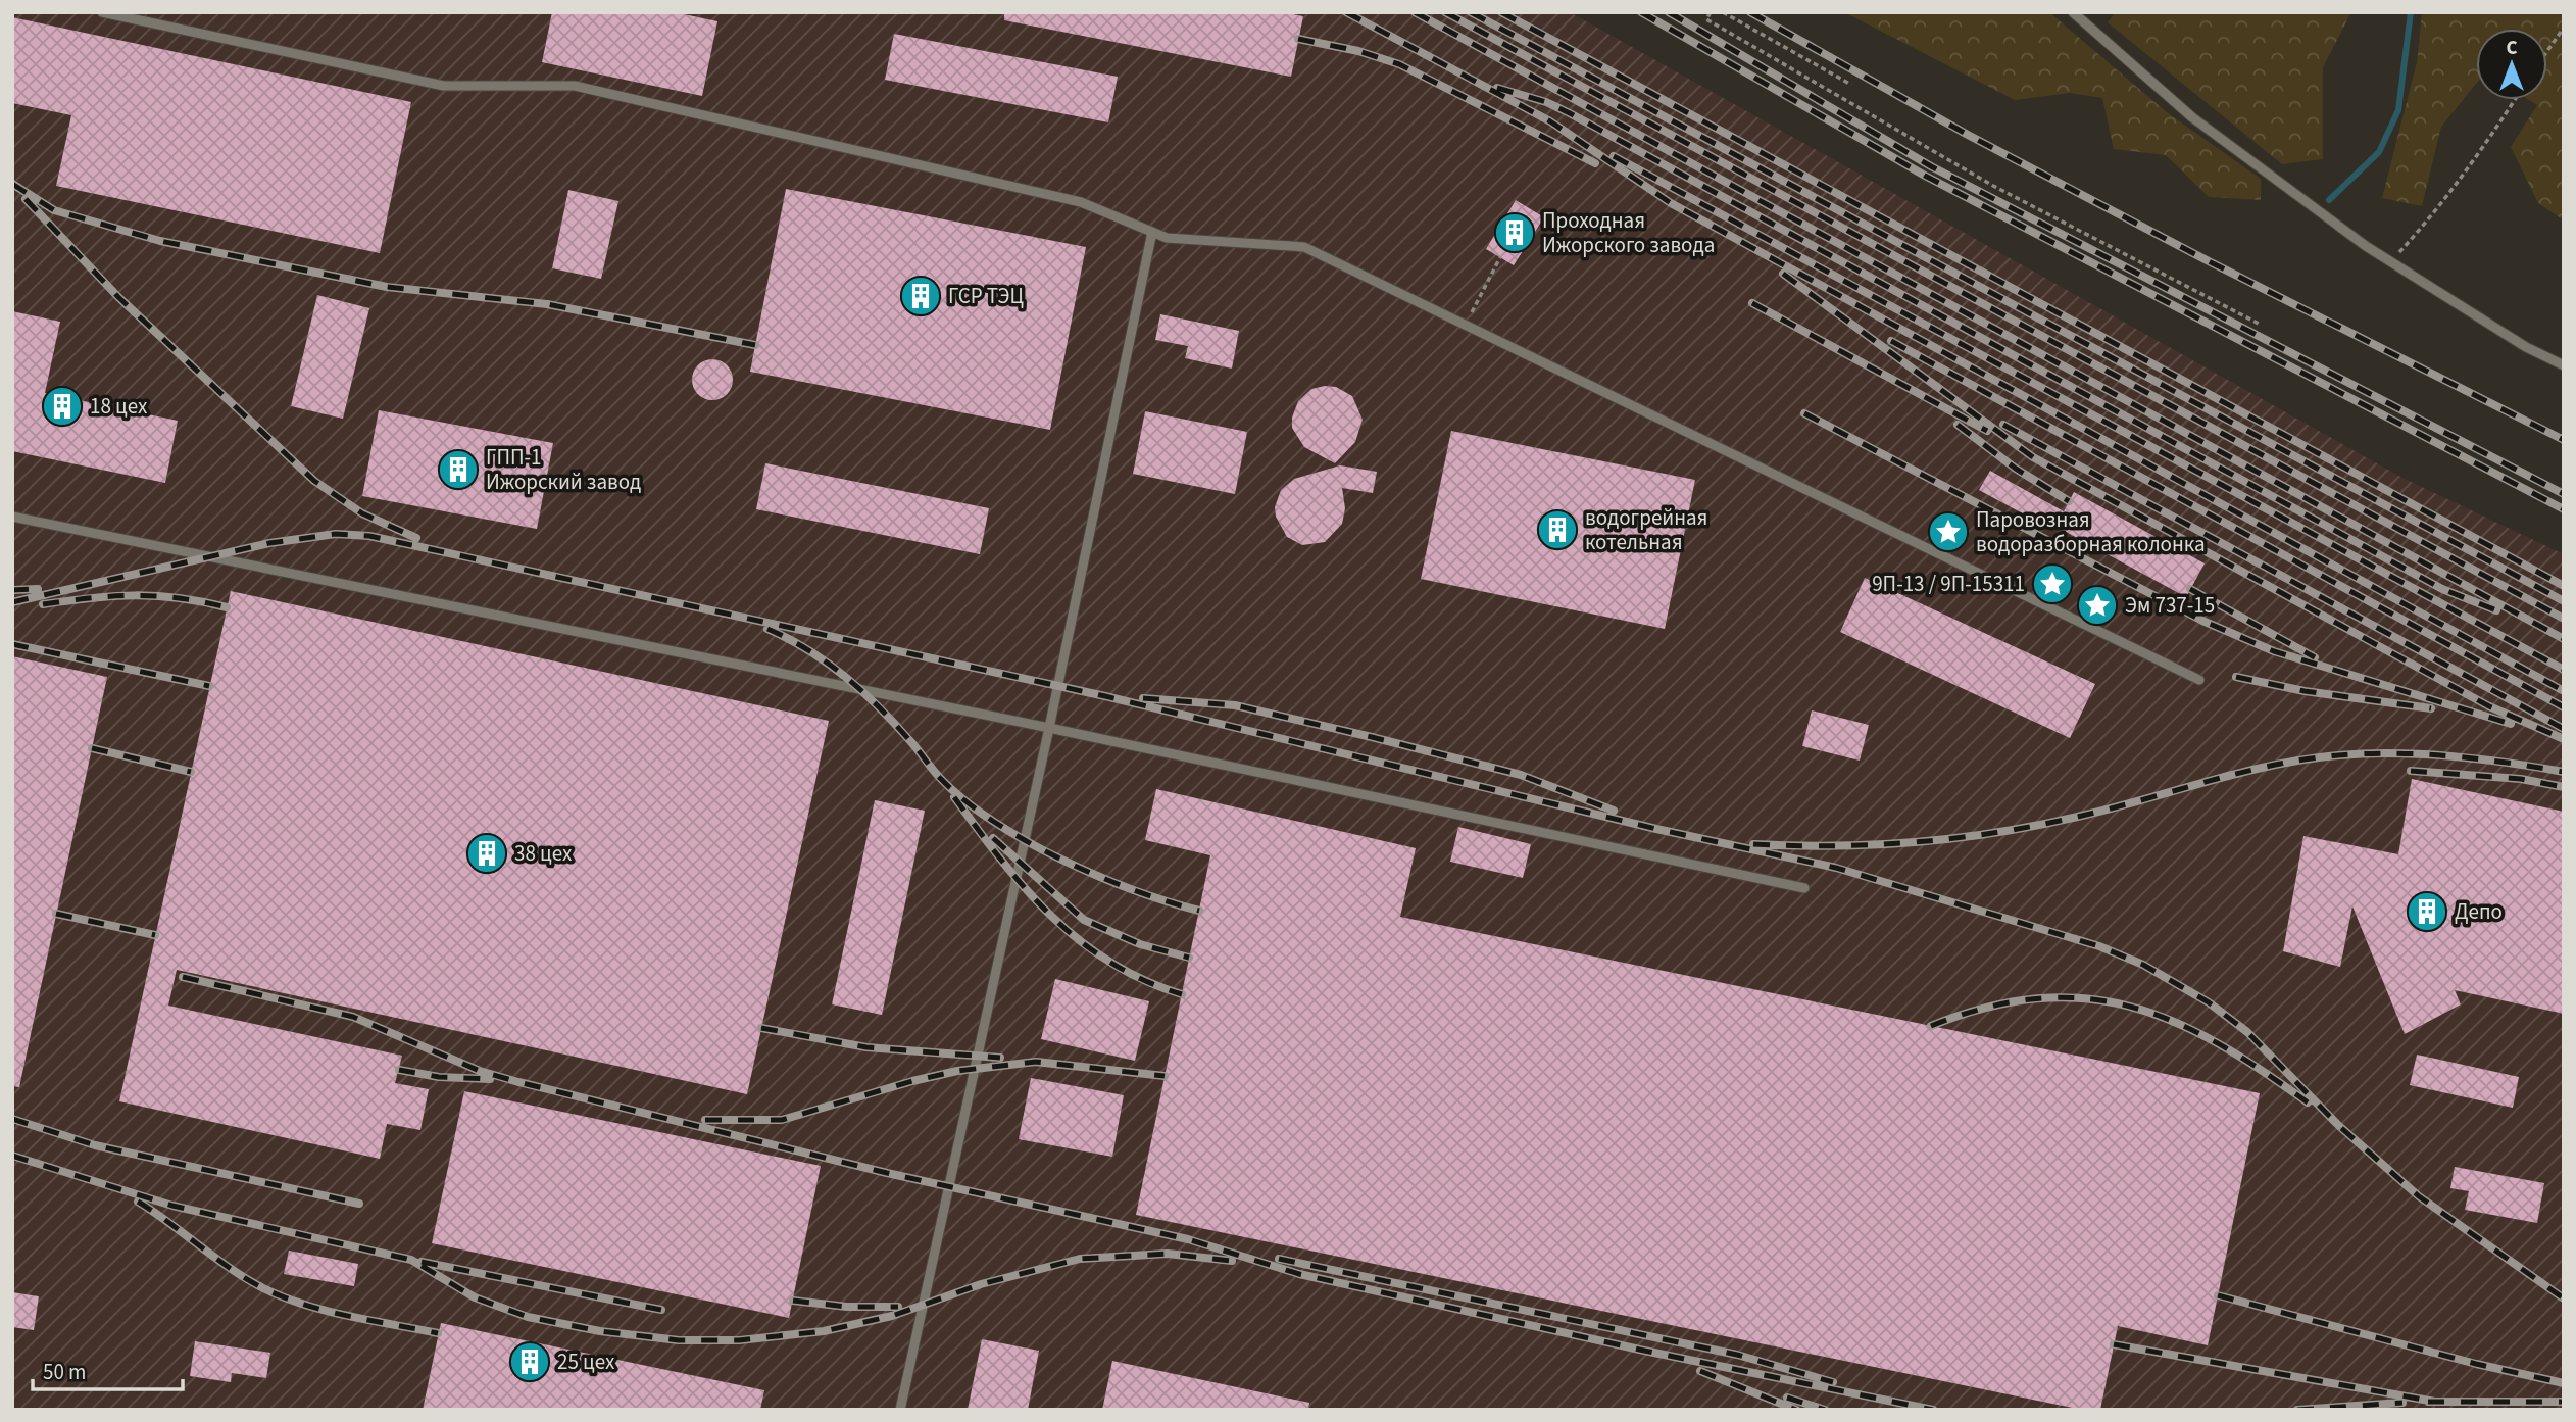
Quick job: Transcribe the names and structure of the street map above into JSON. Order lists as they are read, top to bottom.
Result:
{
  "places": {
    "building": [
      "Проходная Ижорского завода",
      "ГСР ТЭЦ",
      "18 цех",
      "ГПП-1 Ижорский завод",
      "водогрейная котельная",
      "38 цех",
      "Депо",
      "25 цех"
    ],
    "place": ["Паровозная водоразборная колонка", "9П-13 / 9П-15311", "Эм 737-15"]
  },
  "scale_bar": "50 m",
  "north": "top"
}
